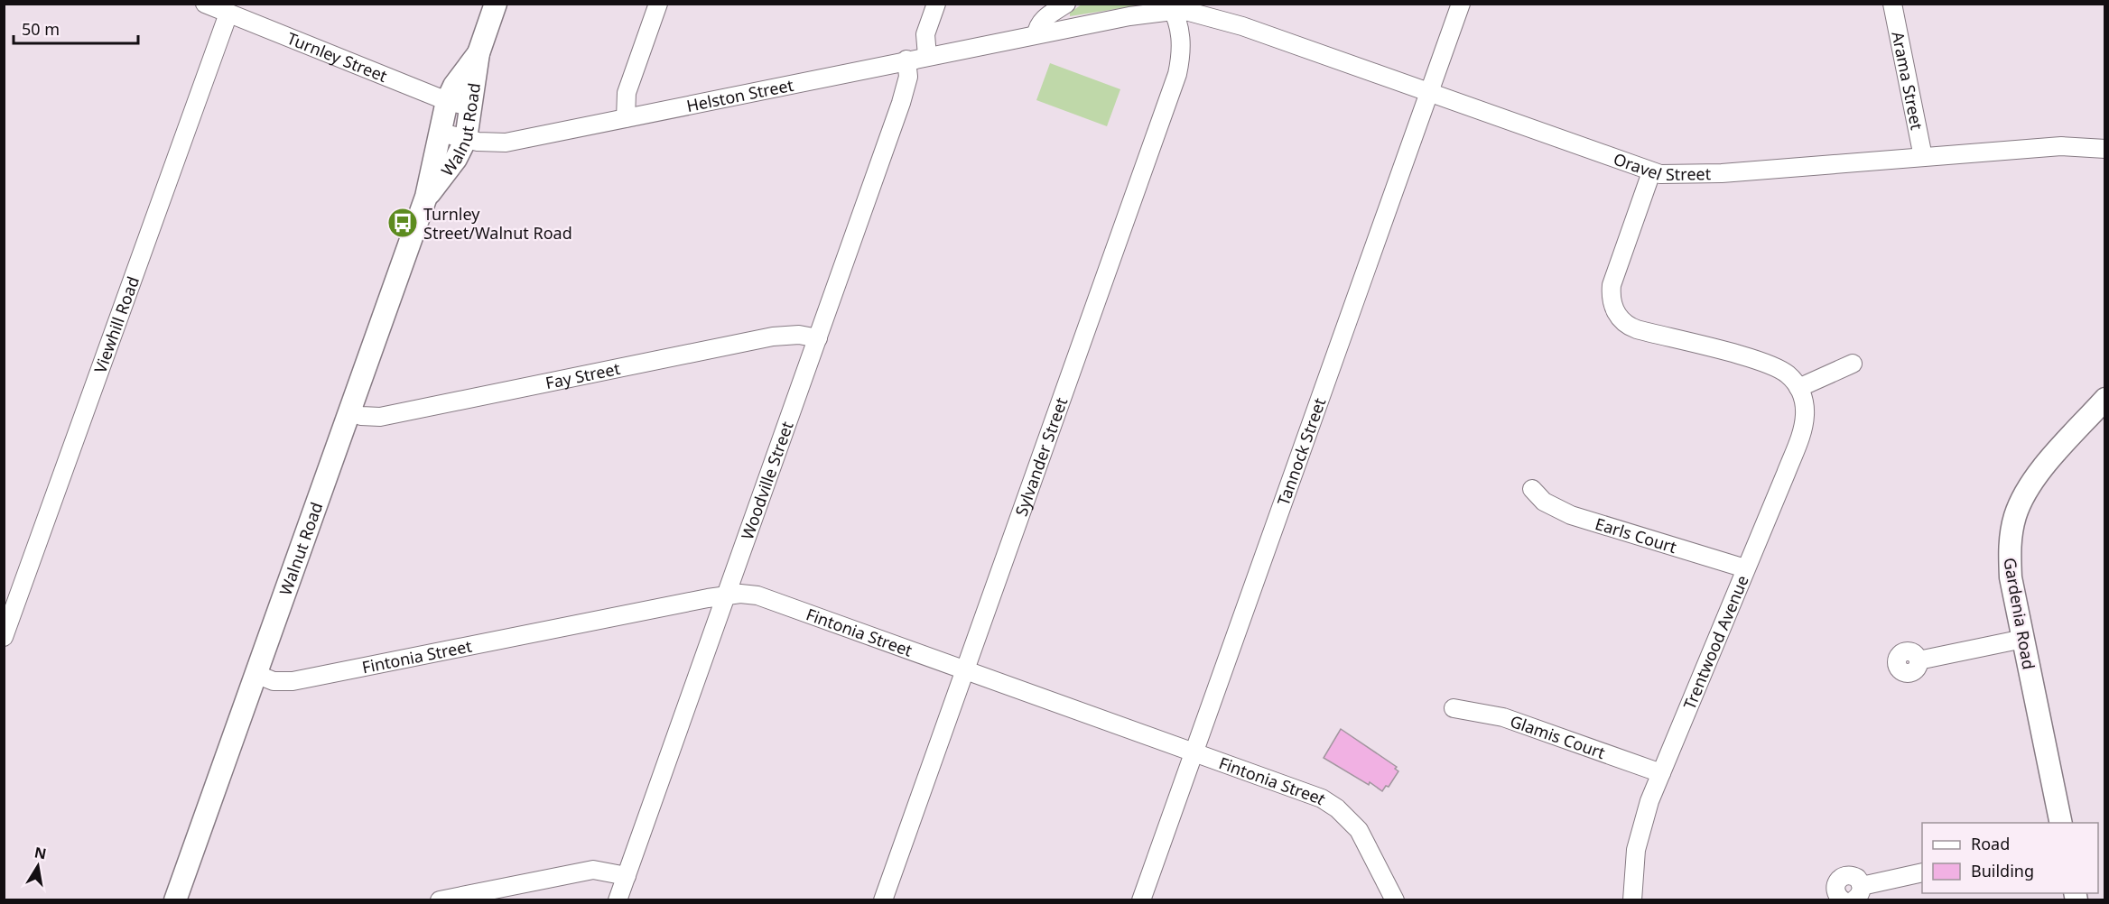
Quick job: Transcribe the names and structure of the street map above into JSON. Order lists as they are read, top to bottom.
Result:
{
  "streets": {
    "street": [
      "Turnley Street",
      "Arama Street",
      "Helston Street",
      "Walnut Road",
      "Oravel Street",
      "Viewhill Road",
      "Fay Street",
      "Tannock Street",
      "Sylvander Street",
      "Woodville Street",
      "Earls Court",
      "Gardenia Road",
      "Fintonia Street",
      "Trentwood Avenue",
      "Glamis Court"
    ]
  },
  "crossings": [
    ["Turnley Street", "Walnut Road"],
    ["Turnley Street", "Viewhill Road"],
    ["Arama Street", "Oravel Street"],
    ["Helston Street", "Walnut Road"],
    ["Helston Street", "Oravel Street"],
    ["Helston Street", "Sylvander Street"],
    ["Helston Street", "Woodville Street"],
    ["Walnut Road", "Fay Street"],
    ["Walnut Road", "Fintonia Street"],
    ["Oravel Street", "Tannock Street"],
    ["Fay Street", "Woodville Street"],
    ["Tannock Street", "Fintonia Street"],
    ["Sylvander Street", "Fintonia Street"],
    ["Woodville Street", "Fintonia Street"],
    ["Earls Court", "Trentwood Avenue"],
    ["Trentwood Avenue", "Glamis Court"]
  ],
  "places": {
    "bus stop": ["Turnley Street/Walnut Road"]
  },
  "legend": ["Road", "Building"],
  "scale_bar": "50 m",
  "north": "top"
}
